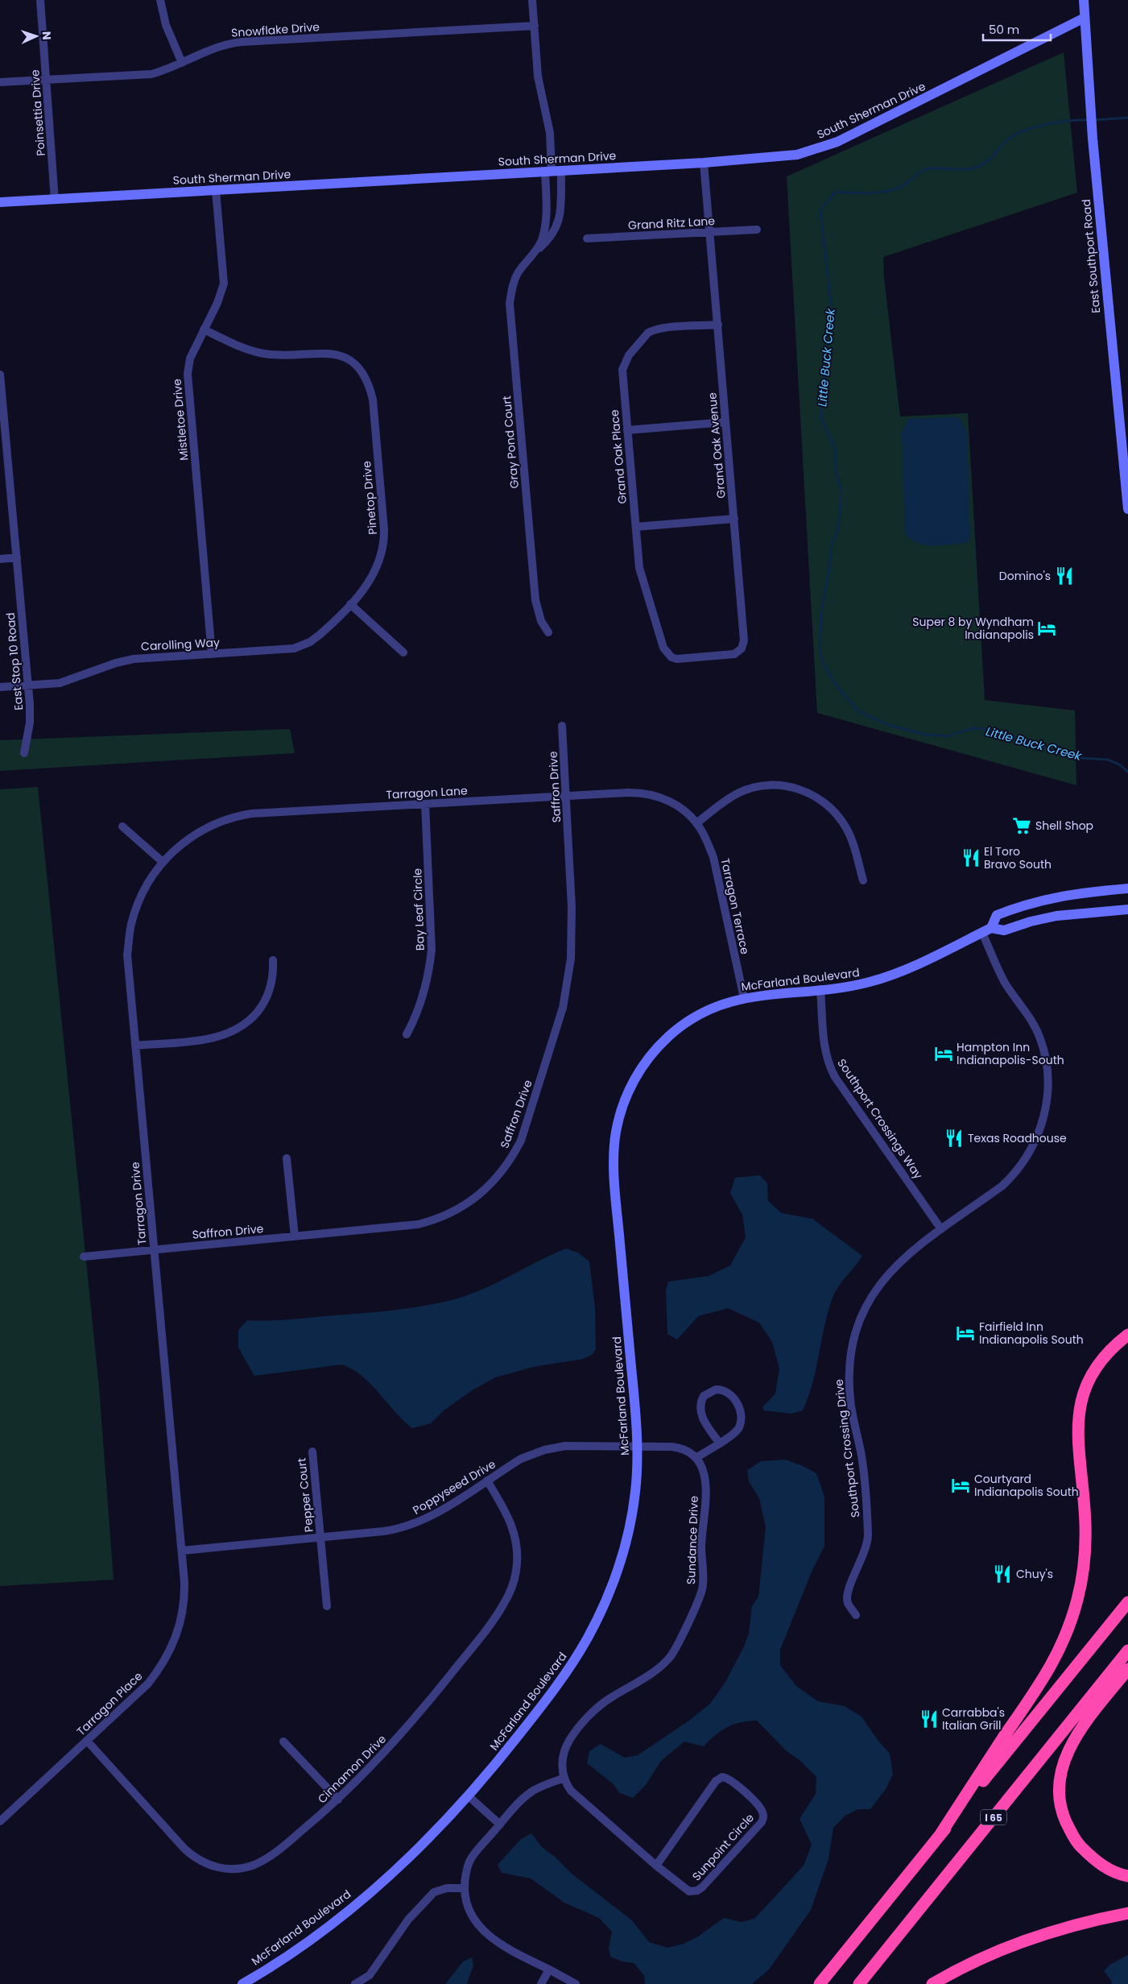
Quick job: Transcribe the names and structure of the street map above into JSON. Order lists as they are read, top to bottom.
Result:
{
  "streets": {
    "highway": ["I 65"],
    "street": [
      "Snowflake Drive",
      "South Sherman Drive",
      "Poinsettia Drive",
      "Grand Ritz Lane",
      "East Southport Road",
      "Mistletoe Drive",
      "Gray Pond Court",
      "Grand Oak Avenue",
      "Grand Oak Place",
      "Pinetop Drive",
      "Carolling Way",
      "East Stop 10 Road",
      "Saffron Drive",
      "Tarragon Lane",
      "Tarragon Terrace",
      "Bay Leaf Circle",
      "McFarland Boulevard",
      "Southport Crossings Way",
      "Tarragon Drive",
      "Southport Crossing Drive",
      "Poppyseed Drive",
      "Pepper Court",
      "Sundance Drive",
      "Tarragon Place",
      "Cinnamon Drive",
      "Sunpoint Circle"
    ]
  },
  "crossings": [
    ["Snowflake Drive", "Poinsettia Drive"],
    ["South Sherman Drive", "Poinsettia Drive"],
    ["South Sherman Drive", "East Southport Road"],
    ["South Sherman Drive", "Mistletoe Drive"],
    ["South Sherman Drive", "Gray Pond Court"],
    ["South Sherman Drive", "Grand Oak Avenue"],
    ["Grand Ritz Lane", "Grand Oak Avenue"],
    ["Mistletoe Drive", "Pinetop Drive"],
    ["Mistletoe Drive", "Carolling Way"],
    ["Grand Oak Avenue", "Grand Oak Place"],
    ["Pinetop Drive", "Carolling Way"],
    ["Carolling Way", "East Stop 10 Road"],
    ["Saffron Drive", "Tarragon Lane"],
    ["Saffron Drive", "Tarragon Drive"],
    ["Tarragon Lane", "Tarragon Terrace"],
    ["Tarragon Lane", "Bay Leaf Circle"],
    ["Tarragon Lane", "Tarragon Drive"],
    ["Tarragon Terrace", "McFarland Boulevard"],
    ["McFarland Boulevard", "Southport Crossings Way"],
    ["McFarland Boulevard", "Southport Crossing Drive"],
    ["McFarland Boulevard", "Poppyseed Drive"],
    ["Southport Crossings Way", "Southport Crossing Drive"],
    ["Tarragon Drive", "Poppyseed Drive"],
    ["Tarragon Drive", "Tarragon Place"],
    ["Poppyseed Drive", "Pepper Court"],
    ["Poppyseed Drive", "Tarragon Place"],
    ["Poppyseed Drive", "Cinnamon Drive"],
    ["Sundance Drive", "Sunpoint Circle"],
    ["Tarragon Place", "Cinnamon Drive"]
  ],
  "water": ["Little Buck Creek"],
  "places": {
    "restaurant": [
      "Domino's",
      "El Toro Bravo South",
      "Texas Roadhouse",
      "Chuy's",
      "Carrabba's Italian Grill"
    ],
    "hotel": [
      "Super 8 by Wyndham Indianapolis",
      "Hampton Inn Indianapolis-South",
      "Fairfield Inn Indianapolis South",
      "Courtyard Indianapolis South"
    ],
    "supermarket": ["Shell Shop"]
  },
  "scale_bar": "50 m",
  "north": "right"
}
